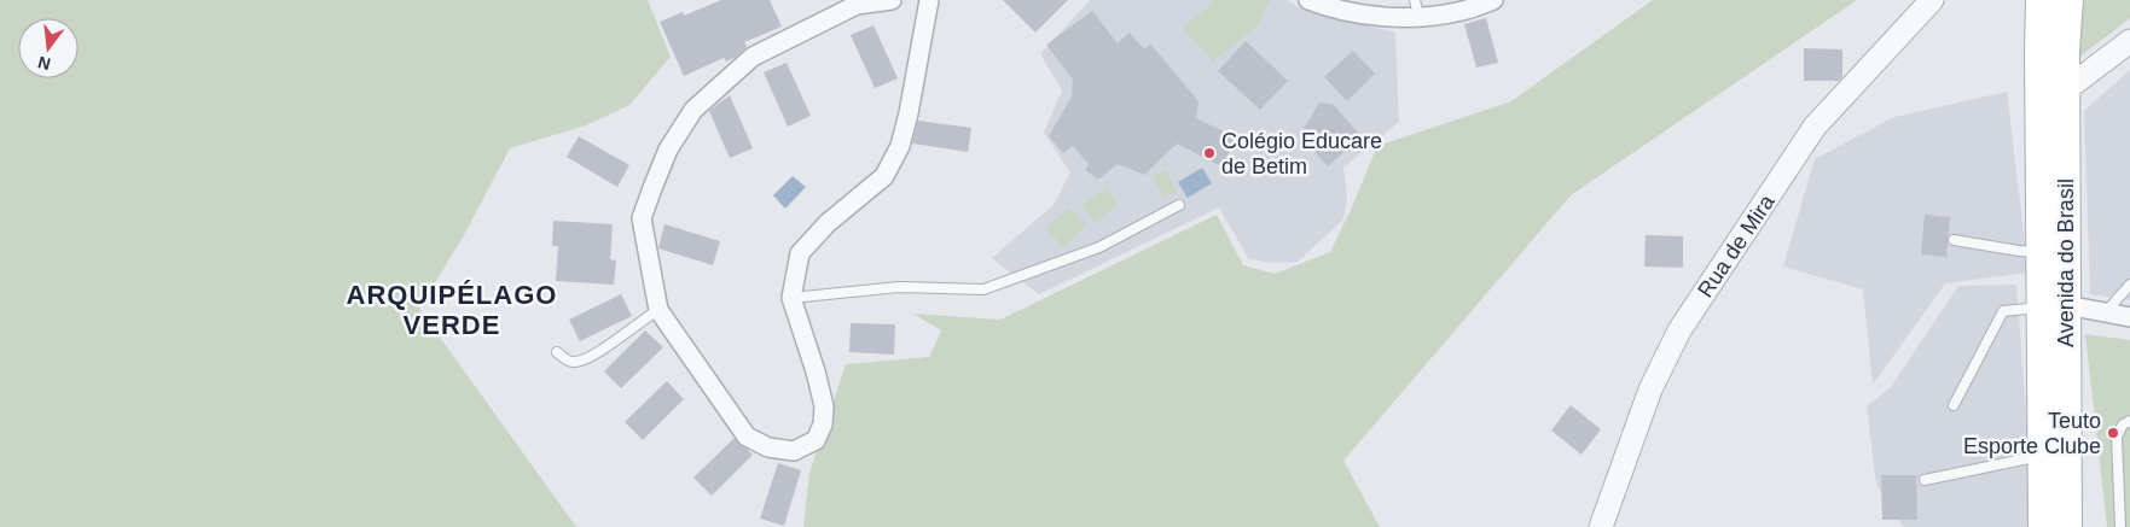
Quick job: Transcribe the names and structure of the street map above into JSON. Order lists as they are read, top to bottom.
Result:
{
  "streets": {
    "main road": ["Avenida do Brasil"],
    "street": ["Rua de Mira"]
  },
  "districts": ["ARQUIPÉLAGO VERDE"],
  "places": ["Colégio Educare de Betim", "Teuto Esporte Clube"],
  "north": "bottom"
}
